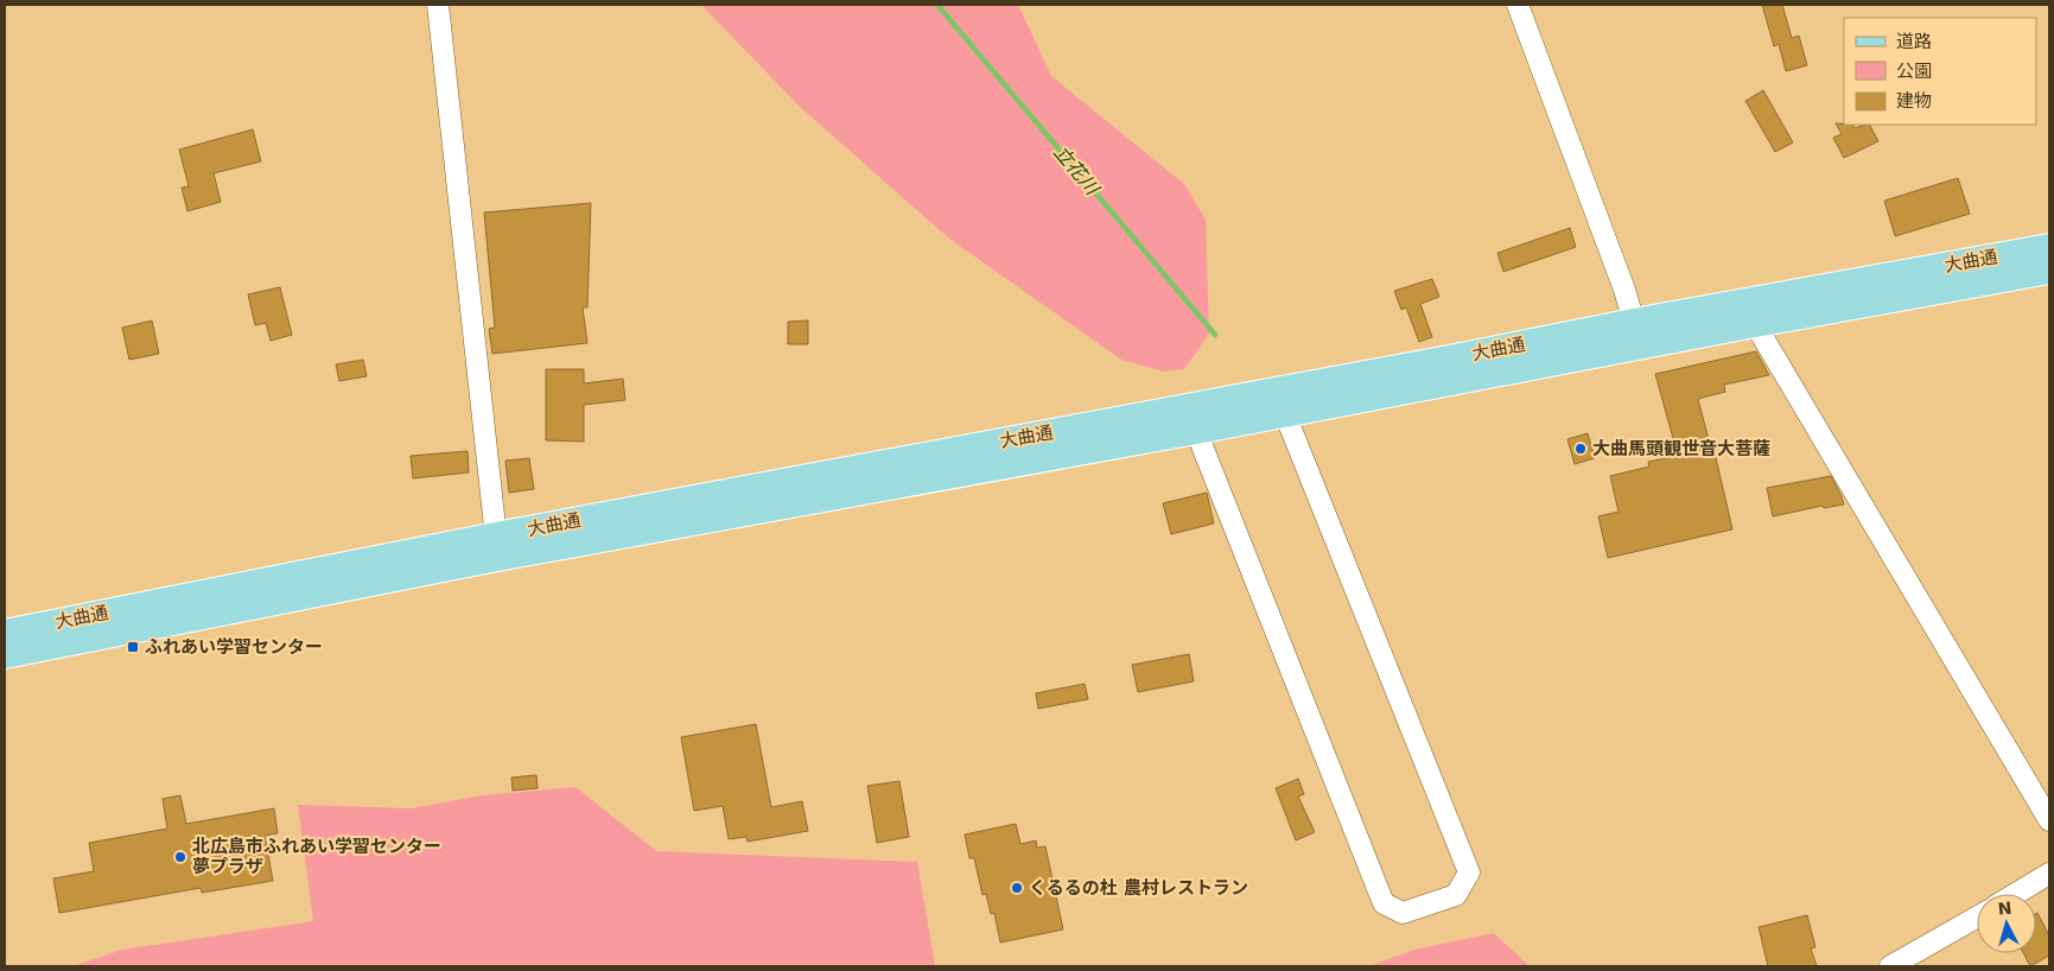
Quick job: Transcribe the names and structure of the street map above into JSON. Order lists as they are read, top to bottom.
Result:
{
  "streets": {
    "main road": ["大曲通"]
  },
  "water": ["立花川"],
  "places": {
    "other": ["大曲馬頭観世音大菩薩", "北広島市ふれあい学習センター 夢プラザ", "くるるの杜 農村レストラン"],
    "transit": ["ふれあい学習センター"]
  },
  "legend": ["道路", "公園", "建物"],
  "north": "top"
}
